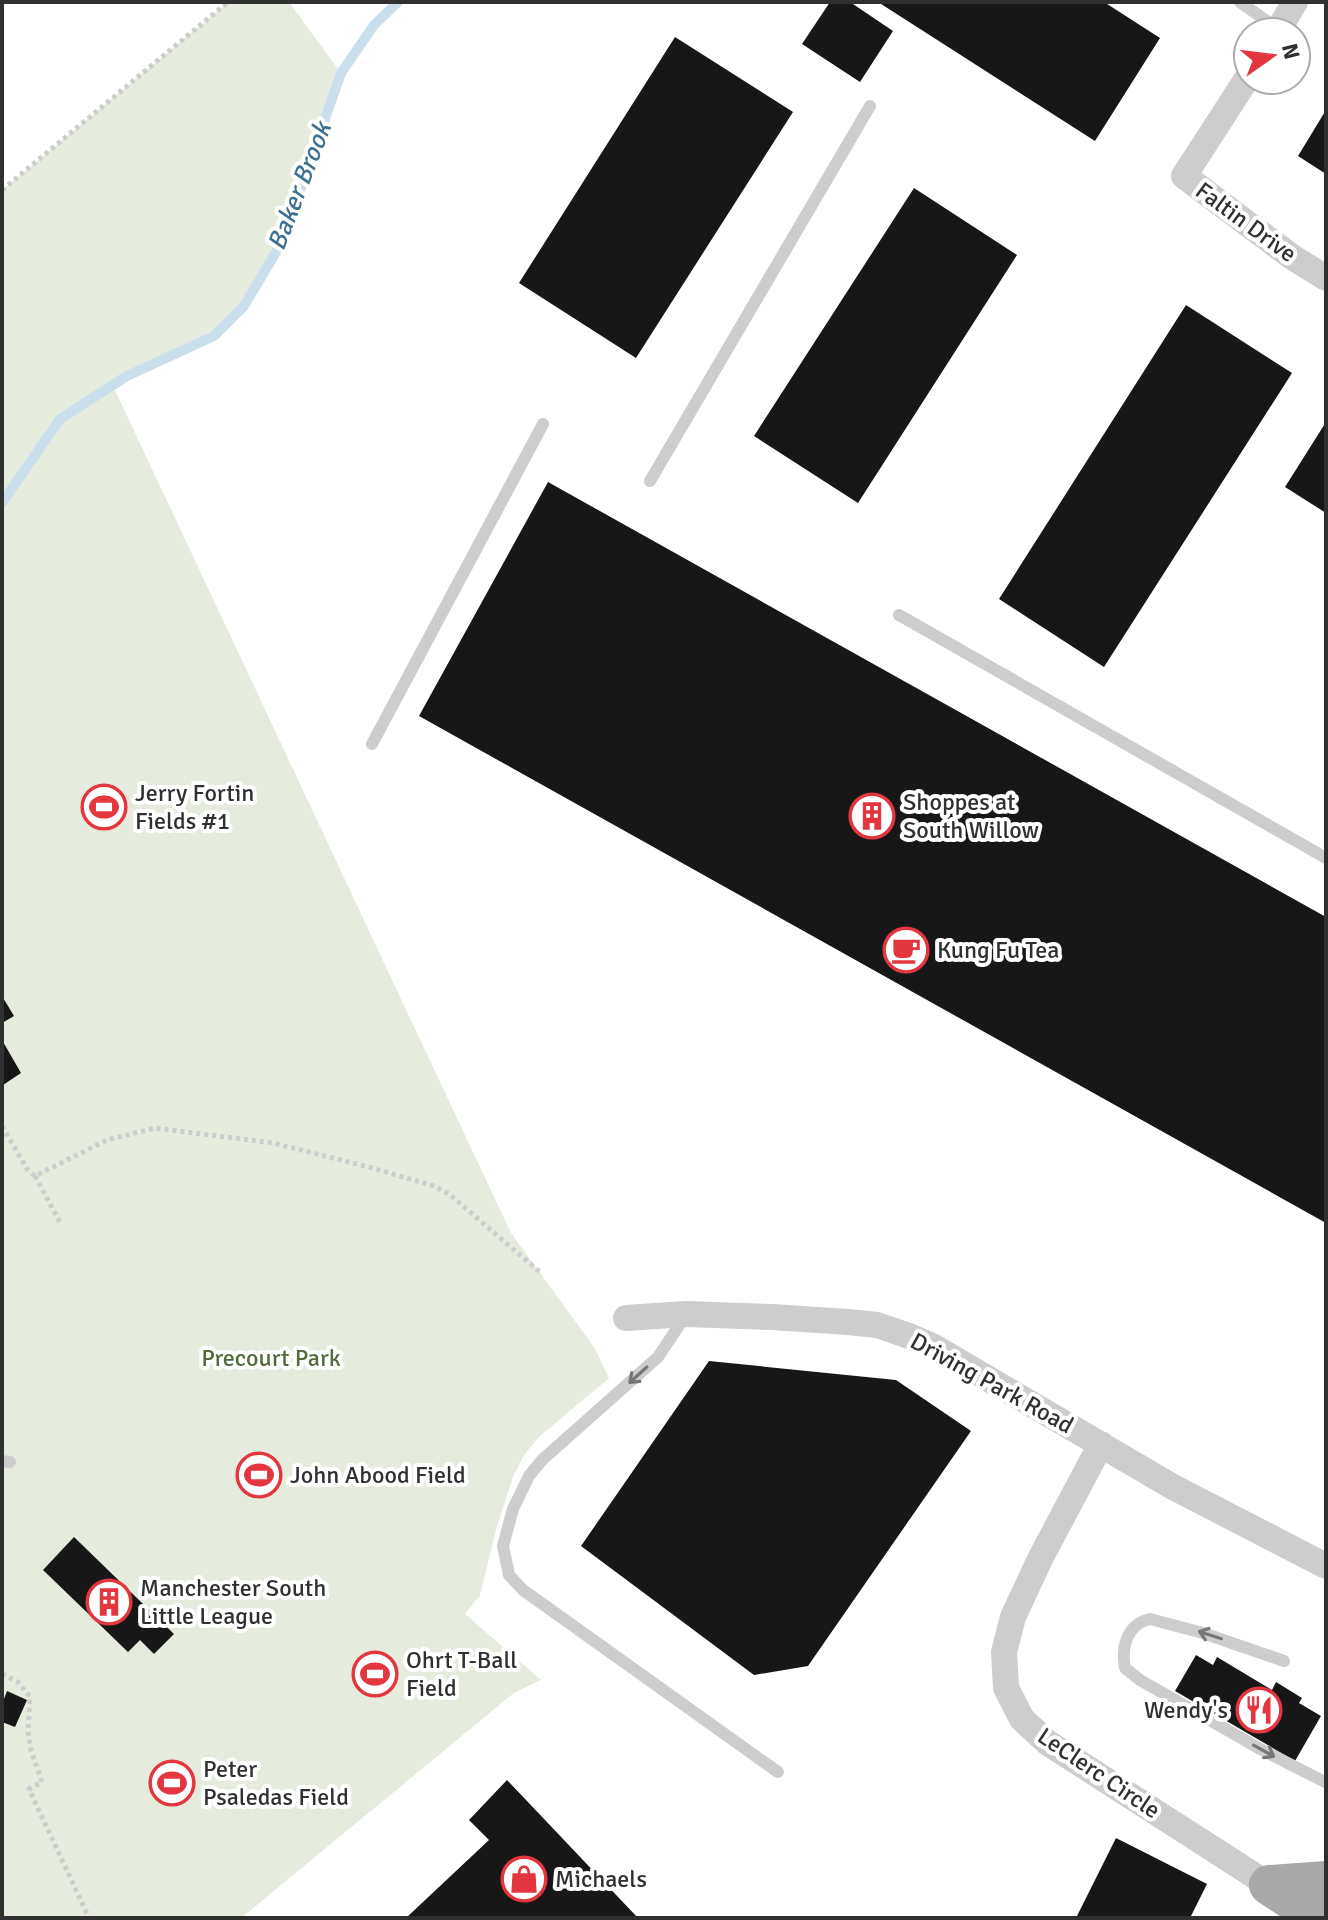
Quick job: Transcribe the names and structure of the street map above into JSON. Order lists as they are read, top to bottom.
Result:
{
  "streets": {
    "street": ["Faltin Drive", "Driving Park Road", "LeClerc Circle"]
  },
  "crossings": [
    ["Driving Park Road", "LeClerc Circle"]
  ],
  "water": ["Baker Brook"],
  "parks": ["Precourt Park"],
  "places": {
    "sports": [
      "Jerry Fortin Fields #1",
      "John Abood Field",
      "Ohrt T-Ball Field",
      "Peter Psaledas Field"
    ],
    "building": ["Shoppes at South Willow", "Manchester South Little League"],
    "cafe": ["Kung Fu Tea"],
    "restaurant": ["Wendy's"],
    "shop": ["Michaels"]
  },
  "north": "right"
}
